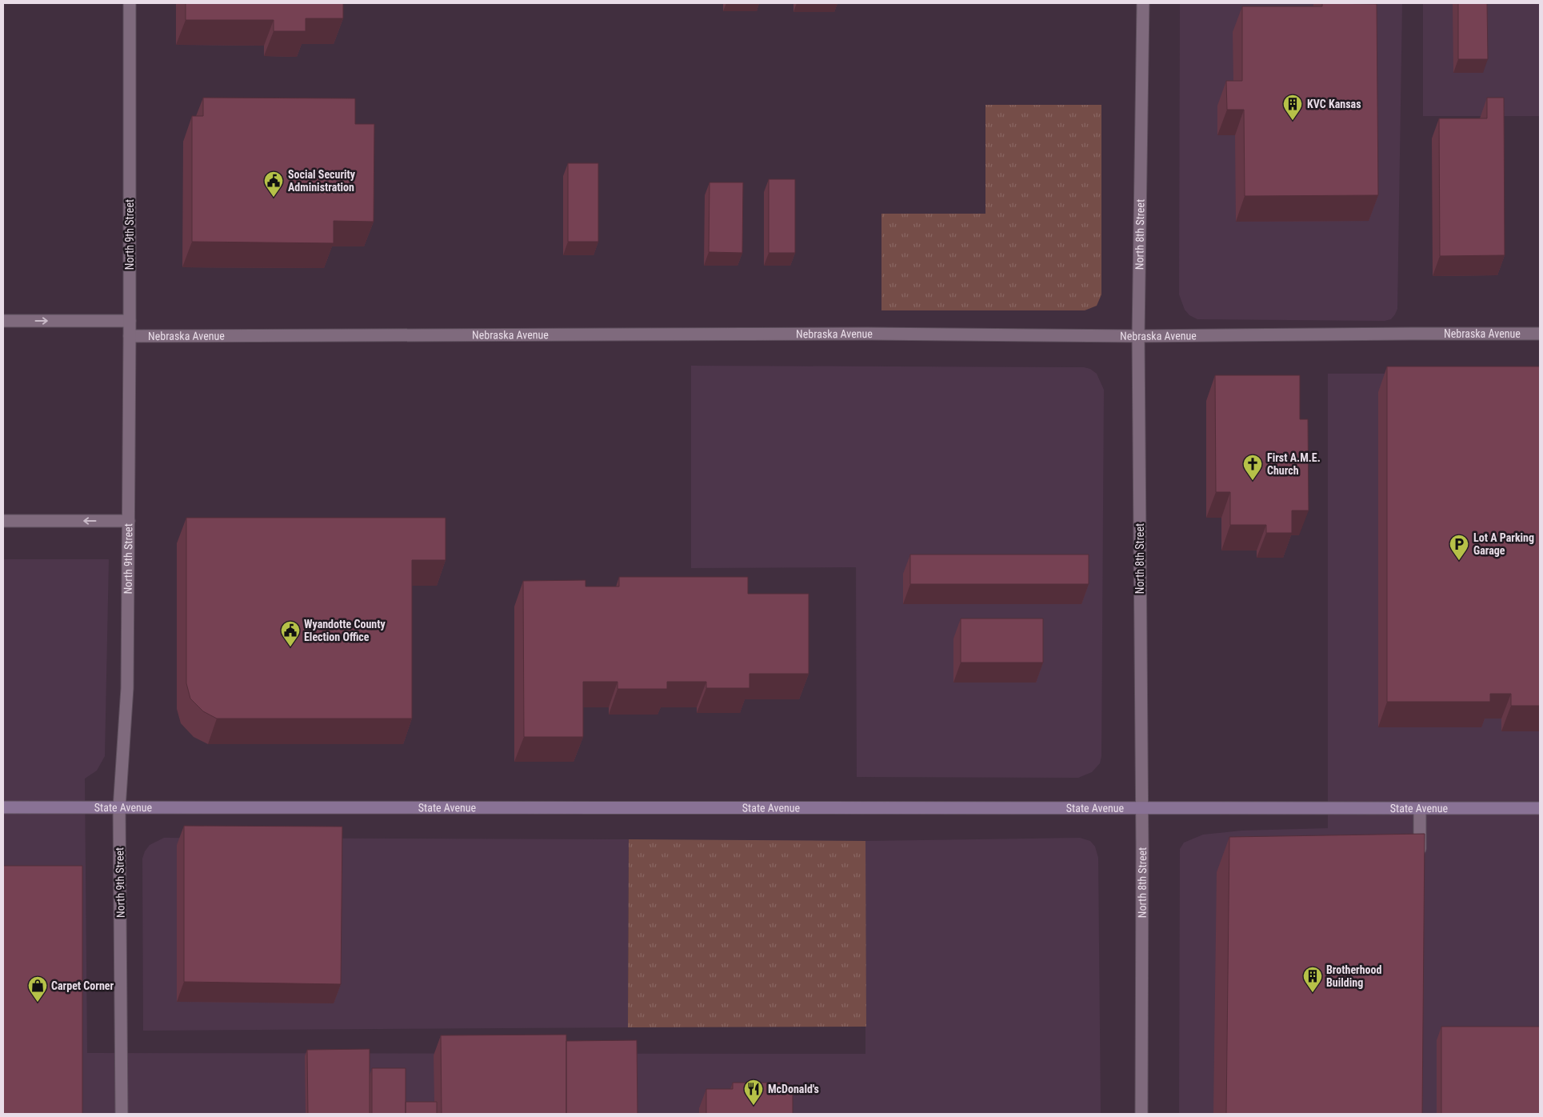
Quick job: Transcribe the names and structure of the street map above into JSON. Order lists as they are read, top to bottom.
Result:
{
  "streets": {
    "main road": ["State Avenue"],
    "street": ["North 9th Street", "North 8th Street", "Nebraska Avenue"]
  },
  "crossings": [
    ["North 9th Street", "Nebraska Avenue"],
    ["North 9th Street", "State Avenue"],
    ["North 8th Street", "Nebraska Avenue"],
    ["North 8th Street", "State Avenue"]
  ],
  "places": {
    "building": ["KVC Kansas", "Brotherhood Building"],
    "public building": ["Social Security Administration", "Wyandotte County Election Office"],
    "church": ["First A.M.E. Church"],
    "parking": ["Lot A Parking Garage"],
    "shop": ["Carpet Corner"],
    "restaurant": ["McDonald's"]
  }
}
